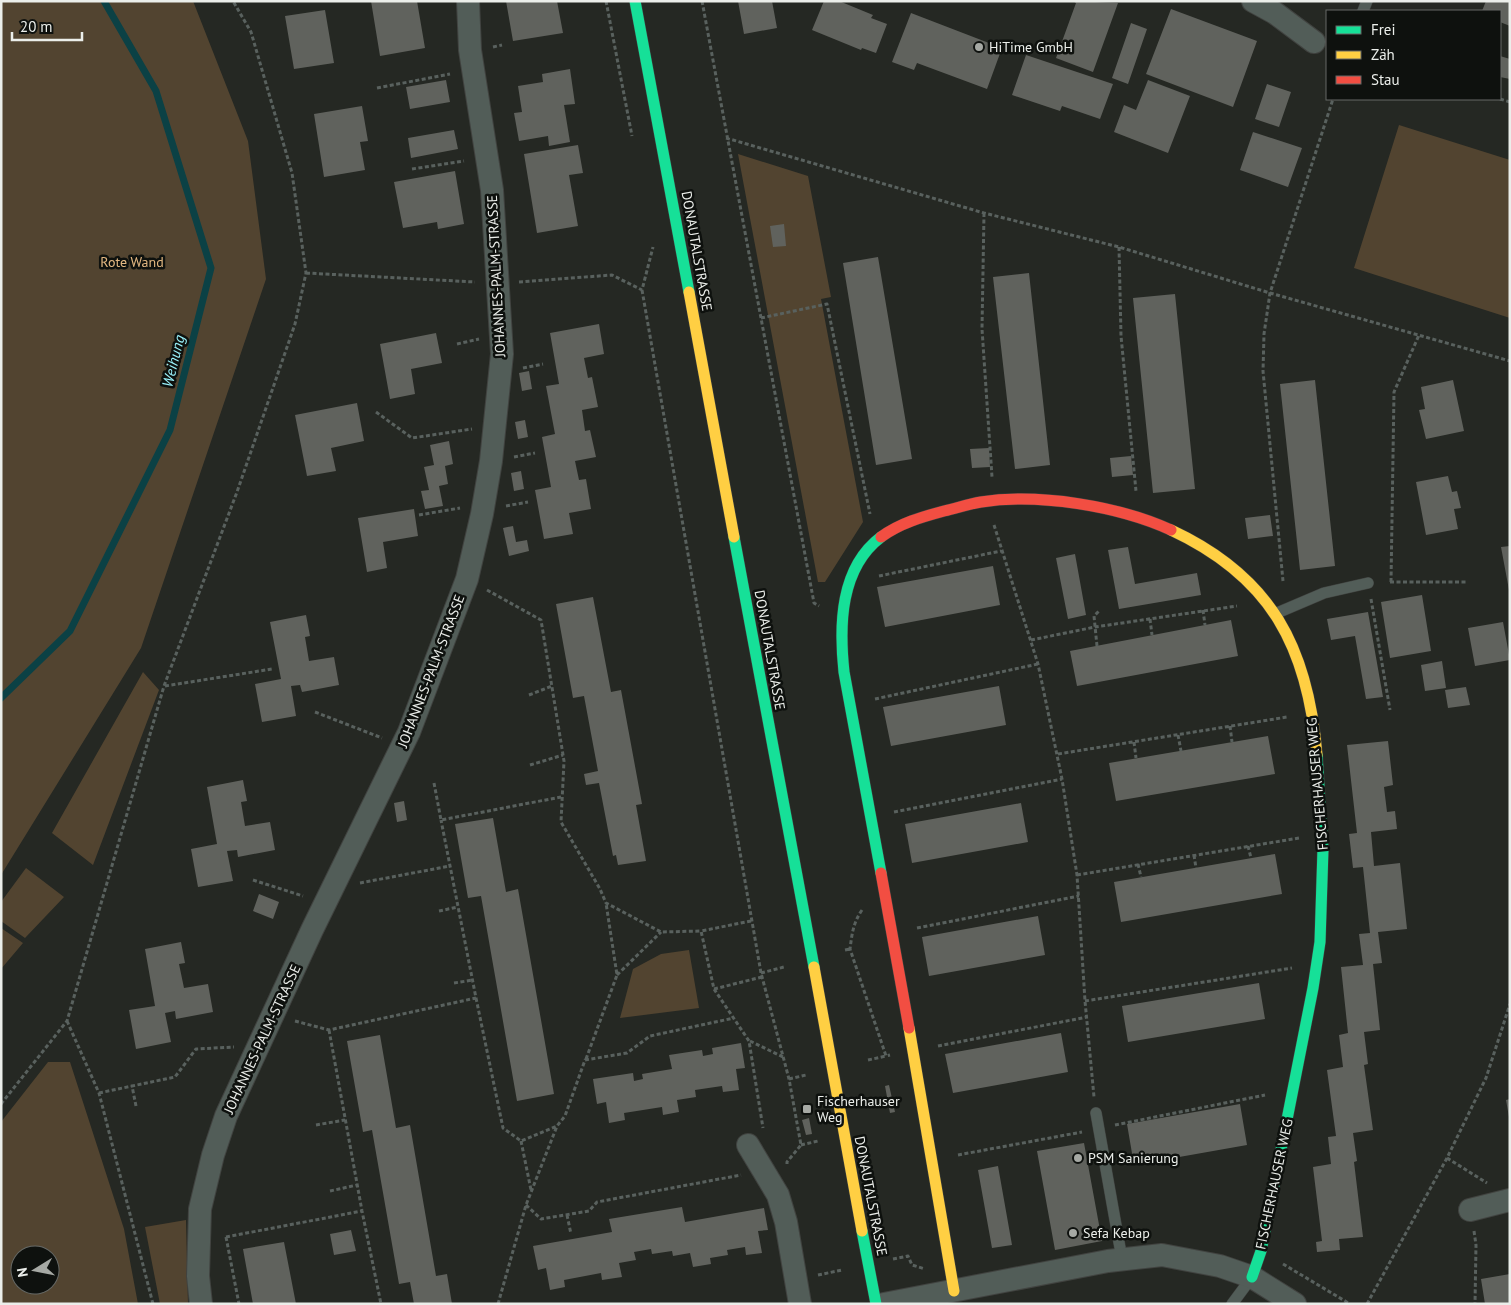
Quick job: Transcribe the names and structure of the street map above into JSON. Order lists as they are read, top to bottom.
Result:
{
  "streets": {
    "street": ["DONAUTALSTRASSE", "JOHANNES-PALM-STRASSE", "FISCHERHAUSER WEG"]
  },
  "water": ["Weihung"],
  "parks": ["Rote Wand"],
  "places": {
    "other": ["HiTime GmbH", "PSM Sanierung", "Sefa Kebap"],
    "transit": ["Fischerhauser Weg"]
  },
  "legend": ["Frei", "Zäh", "Stau"],
  "scale_bar": "20 m",
  "north": "left"
}
